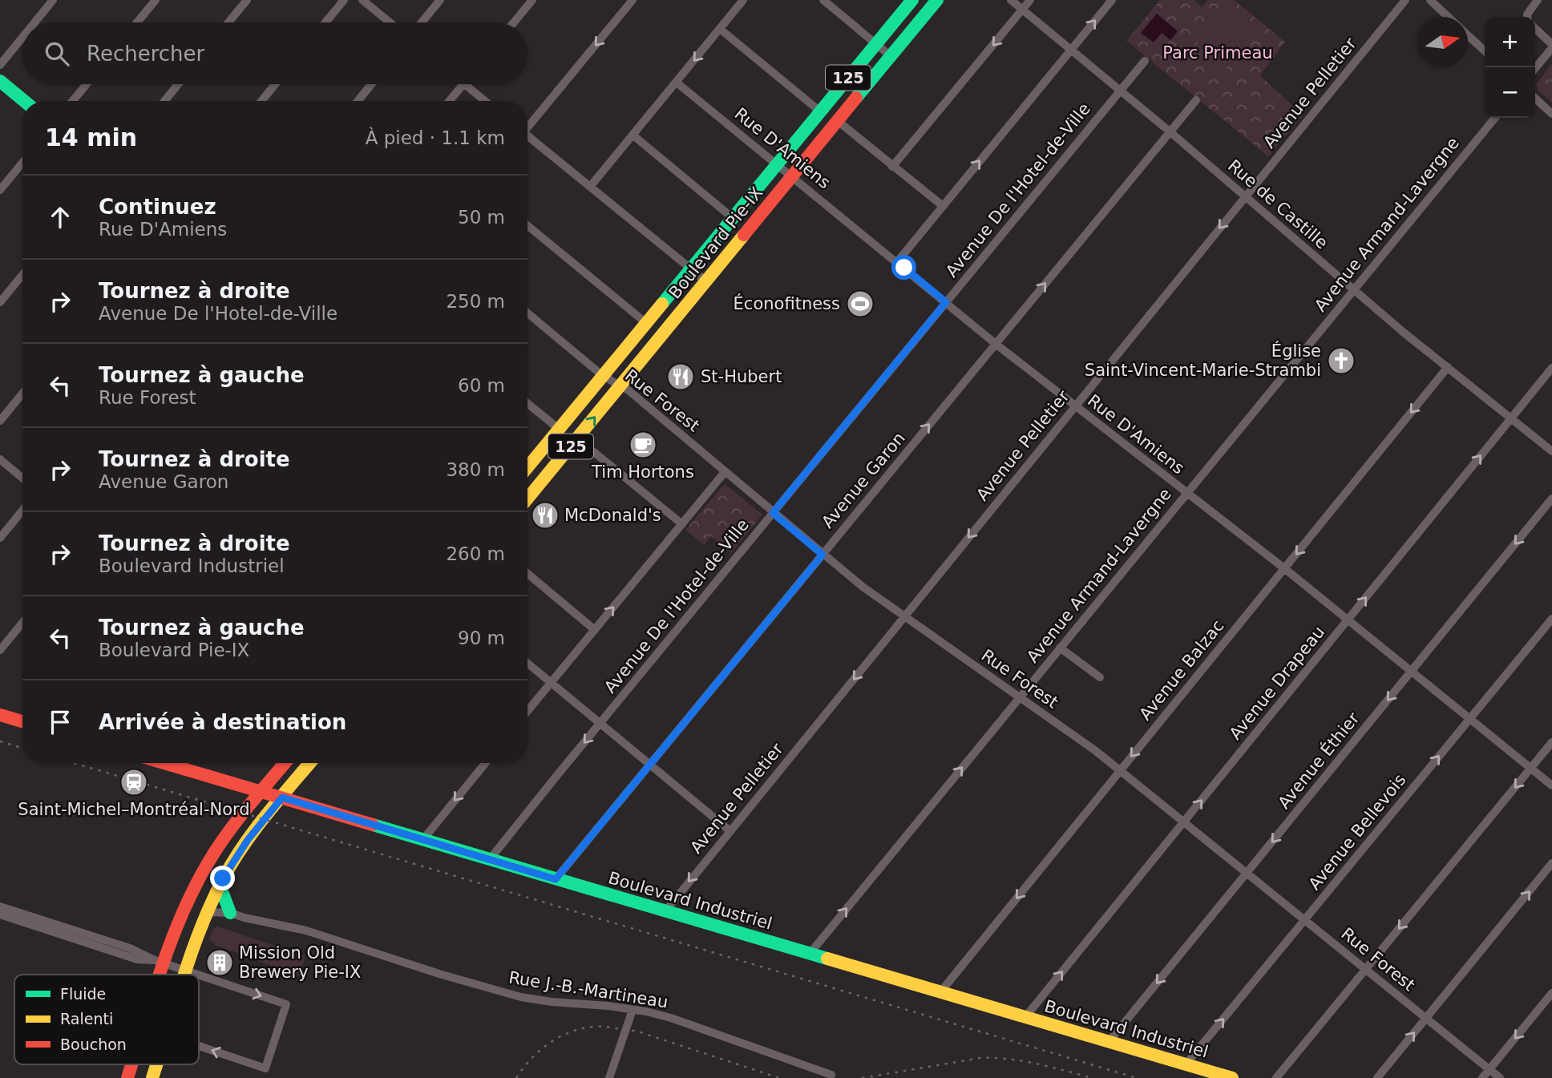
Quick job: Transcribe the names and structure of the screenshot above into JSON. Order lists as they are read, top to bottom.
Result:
{
  "streets": {
    "main road": ["125", "Boulevard Pie-IX", "Boulevard Industriel"],
    "street": [
      "Avenue Pelletier",
      "Rue D'Amiens",
      "Avenue De l'Hotel-de-Ville",
      "Rue de Castille",
      "Avenue Armand-Lavergne",
      "Rue Forest",
      "Avenue Garon",
      "Avenue Balzac",
      "Avenue Drapeau",
      "Avenue Éthier",
      "Avenue Bellevois",
      "Rue J.-B.-Martineau"
    ]
  },
  "crossings": [
    ["Avenue Pelletier", "Rue D'Amiens"],
    ["Avenue Pelletier", "Rue de Castille"],
    ["Avenue Pelletier", "Rue Forest"],
    ["Avenue Pelletier", "Boulevard Industriel"],
    ["Rue D'Amiens", "Avenue De l'Hotel-de-Ville"],
    ["Rue D'Amiens", "Avenue Armand-Lavergne"],
    ["Rue D'Amiens", "Boulevard Pie-IX"],
    ["Rue D'Amiens", "Avenue Garon"],
    ["Rue D'Amiens", "Avenue Balzac"],
    ["Rue D'Amiens", "Avenue Drapeau"],
    ["Rue D'Amiens", "Avenue Éthier"],
    ["Rue D'Amiens", "Avenue Bellevois"],
    ["Avenue De l'Hotel-de-Ville", "Rue de Castille"],
    ["Avenue De l'Hotel-de-Ville", "Rue Forest"],
    ["Avenue De l'Hotel-de-Ville", "Boulevard Industriel"],
    ["Rue de Castille", "Avenue Armand-Lavergne"],
    ["Rue de Castille", "Avenue Garon"],
    ["Rue de Castille", "Avenue Balzac"],
    ["Rue de Castille", "Avenue Drapeau"],
    ["Avenue Armand-Lavergne", "Rue Forest"],
    ["Avenue Armand-Lavergne", "Boulevard Industriel"],
    ["Boulevard Pie-IX", "Rue Forest"],
    ["Rue Forest", "Avenue Garon"],
    ["Rue Forest", "Avenue Balzac"],
    ["Rue Forest", "Avenue Drapeau"],
    ["Rue Forest", "Avenue Éthier"],
    ["Rue Forest", "Avenue Bellevois"],
    ["Avenue Garon", "Boulevard Industriel"],
    ["Avenue Balzac", "Boulevard Industriel"],
    ["Avenue Drapeau", "Boulevard Industriel"],
    ["Avenue Éthier", "Boulevard Industriel"],
    ["Avenue Bellevois", "Boulevard Industriel"]
  ],
  "one_way": [
    "Avenue Pelletier",
    "Avenue Garon",
    "Avenue Balzac",
    "Avenue Drapeau",
    "Avenue Éthier",
    "Avenue Bellevois"
  ],
  "parks": ["Parc Primeau"],
  "places": {
    "sports": ["Éconofitness"],
    "church": ["Église Saint-Vincent-Marie-Strambi"],
    "restaurant": ["St-Hubert", "McDonald's"],
    "cafe": ["Tim Hortons"],
    "station": ["Saint-Michel–Montréal-Nord"],
    "building": ["Mission Old Brewery Pie-IX"]
  },
  "legend": ["Fluide", "Ralenti", "Bouchon"],
  "north": "right",
  "page": {
    "map_buttons": ["+", "−"],
    "search": "Rechercher",
    "heading": ["14 min", "À pied · 1.1 km"],
    "list": [
      ["Continuez", "Rue D'Amiens", "50 m"],
      ["Tournez à droite", "Avenue De l'Hotel-de-Ville", "250 m"],
      ["Tournez à gauche", "Rue Forest", "60 m"],
      ["Tournez à droite", "Avenue Garon", "380 m"],
      ["Tournez à droite", "Boulevard Industriel", "260 m"],
      ["Tournez à gauche", "Boulevard Pie-IX", "90 m"],
      "Arrivée à destination"
    ]
  }
}
